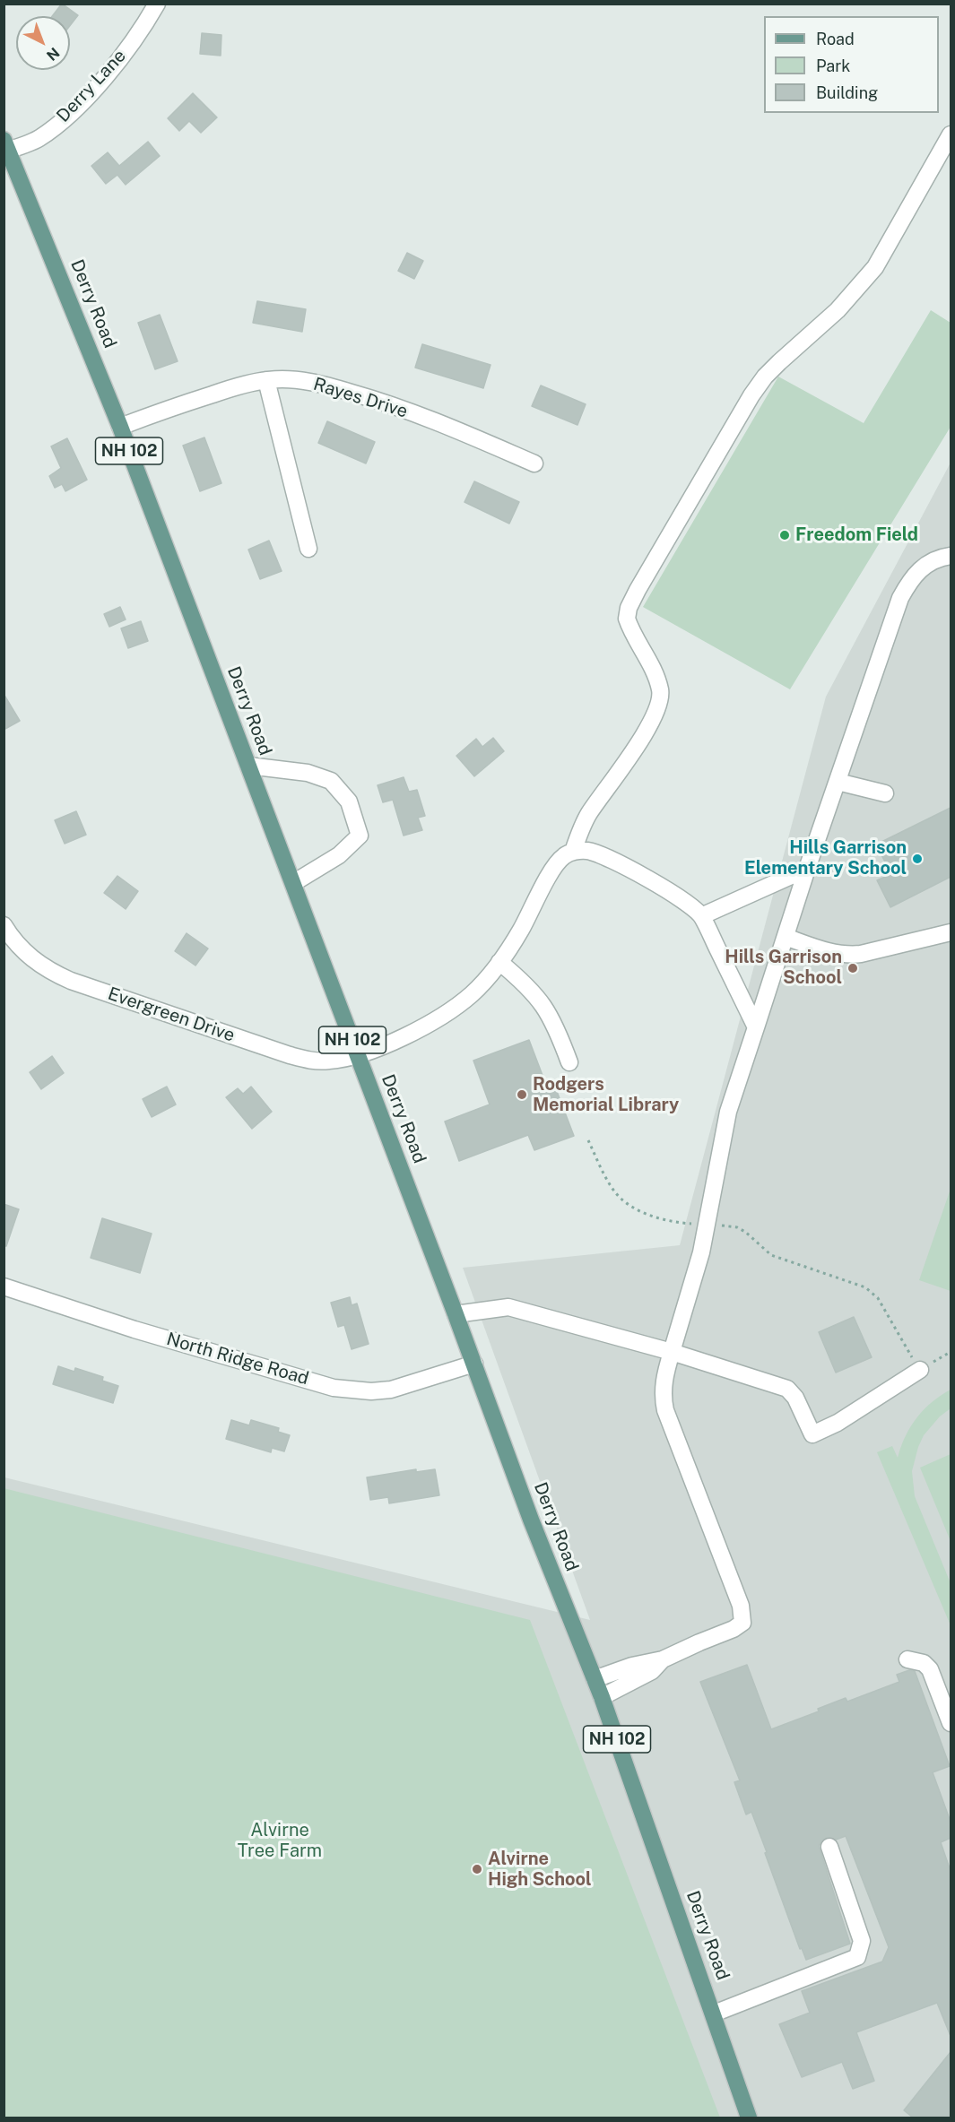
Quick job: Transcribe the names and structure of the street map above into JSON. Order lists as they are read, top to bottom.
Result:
{
  "streets": {
    "main road": ["Derry Road", "NH 102"],
    "street": [
      "Derry Lane",
      "Rayes Drive",
      "Evergreen Drive",
      "North Ridge Road"
    ]
  },
  "crossings": [
    ["Derry Lane", "Derry Road"],
    ["Derry Road", "Rayes Drive"],
    ["Derry Road", "Evergreen Drive"],
    ["Derry Road", "North Ridge Road"]
  ],
  "parks": ["Alvirne Tree Farm"],
  "places": [
    "Freedom Field",
    "Hills Garrison Elementary School",
    "Hills Garrison School",
    "Rodgers Memorial Library",
    "Alvirne High School"
  ],
  "legend": ["Road", "Park", "Building"],
  "north": "bottom right"
}
